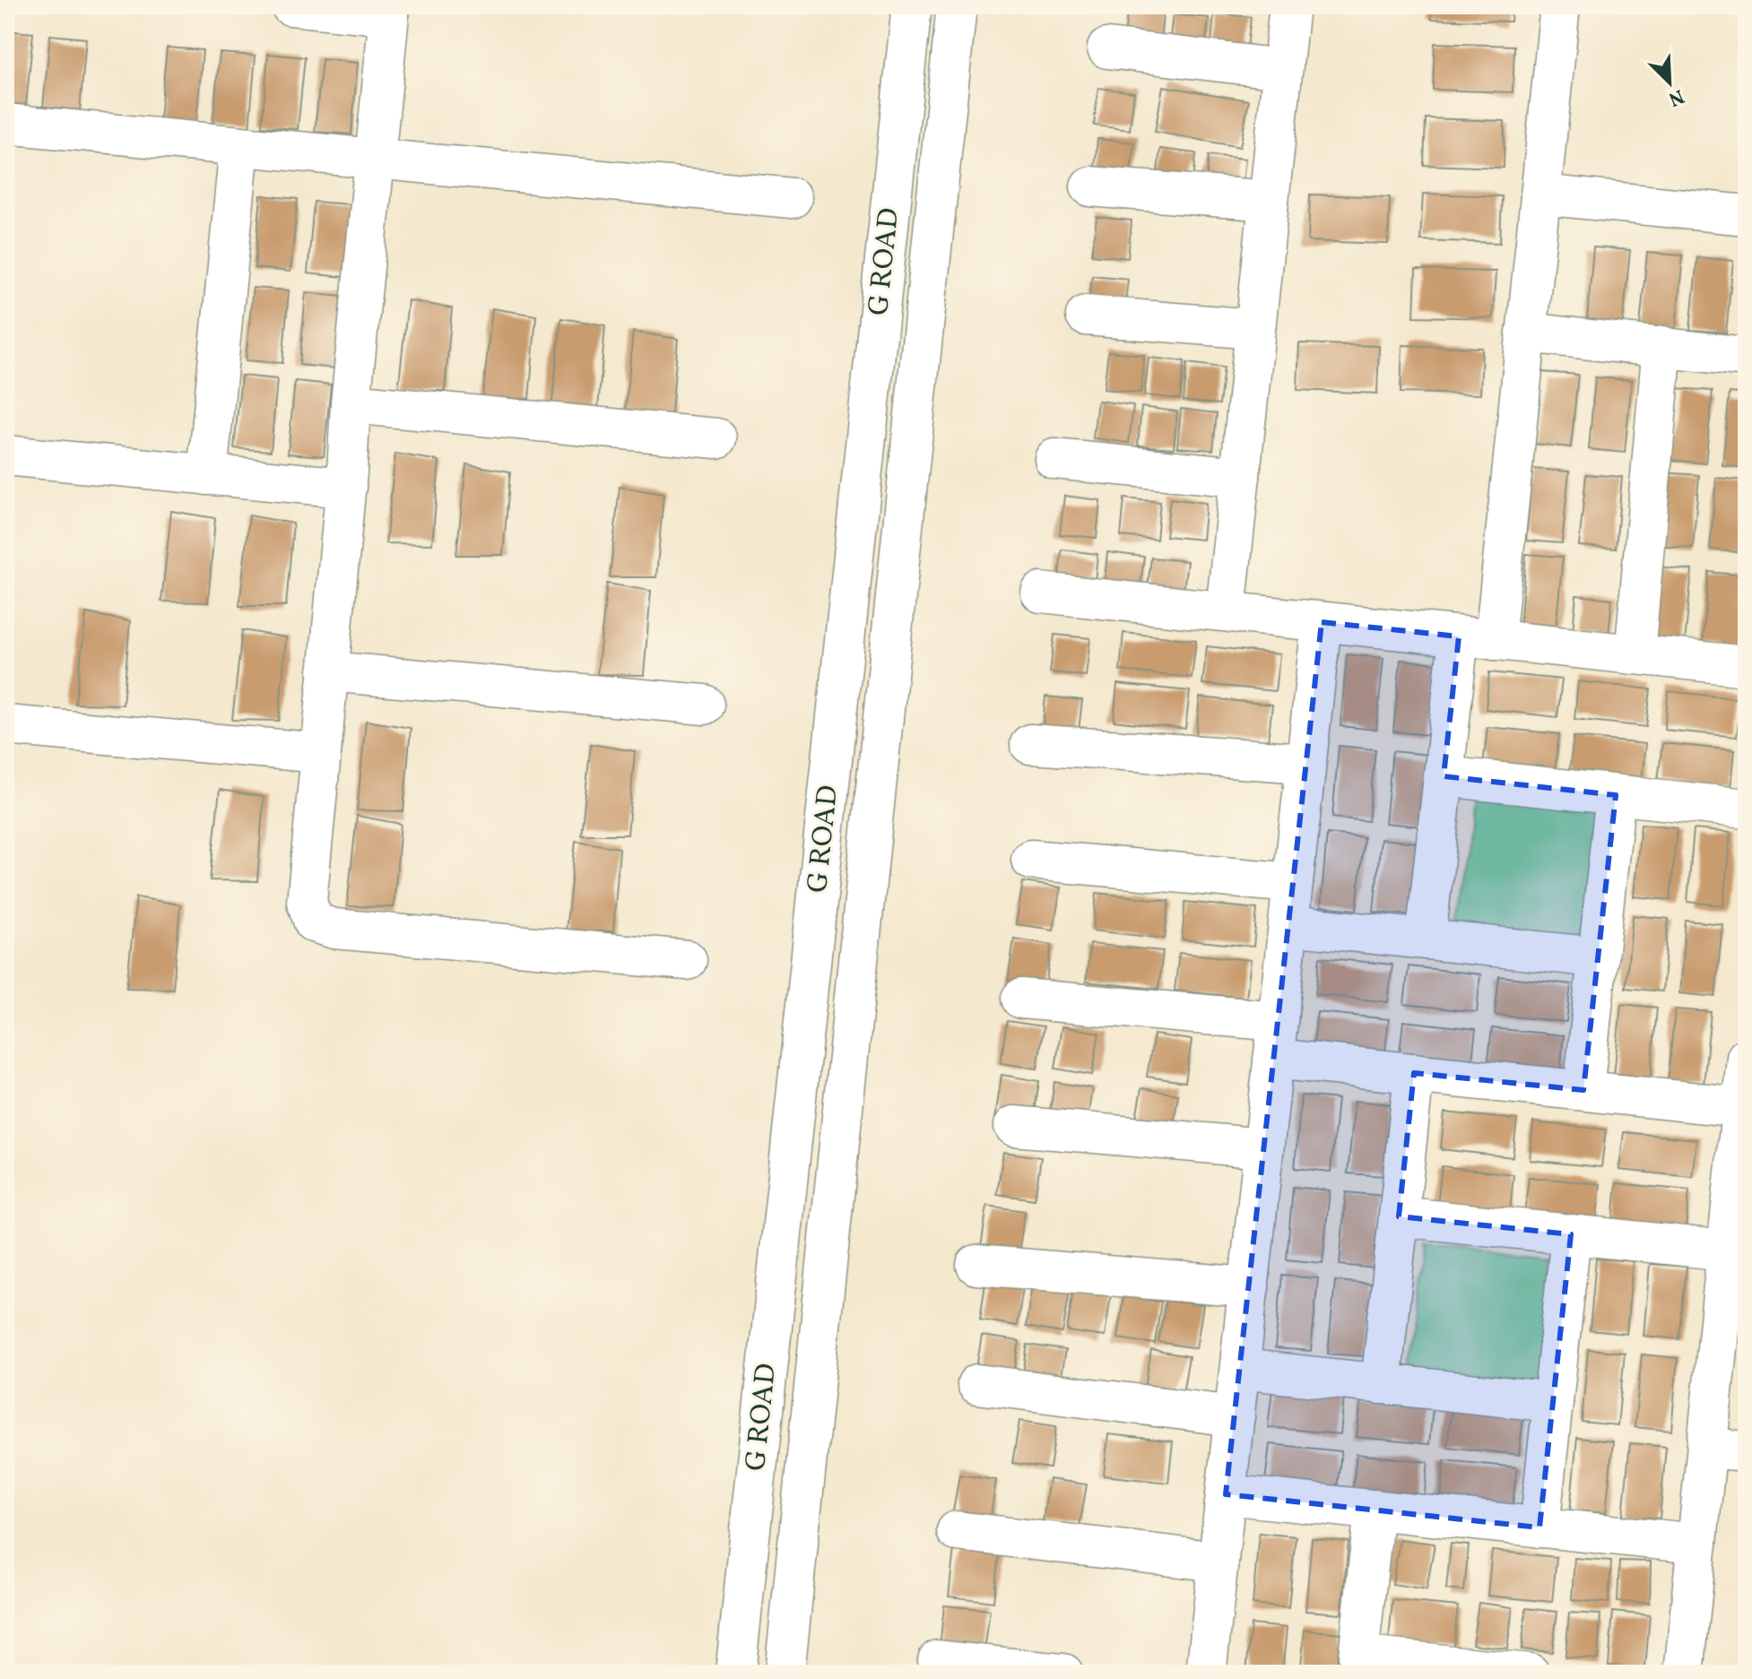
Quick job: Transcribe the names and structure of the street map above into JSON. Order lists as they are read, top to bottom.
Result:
{
  "streets": {
    "street": ["G ROAD"]
  },
  "north": "bottom right"
}
